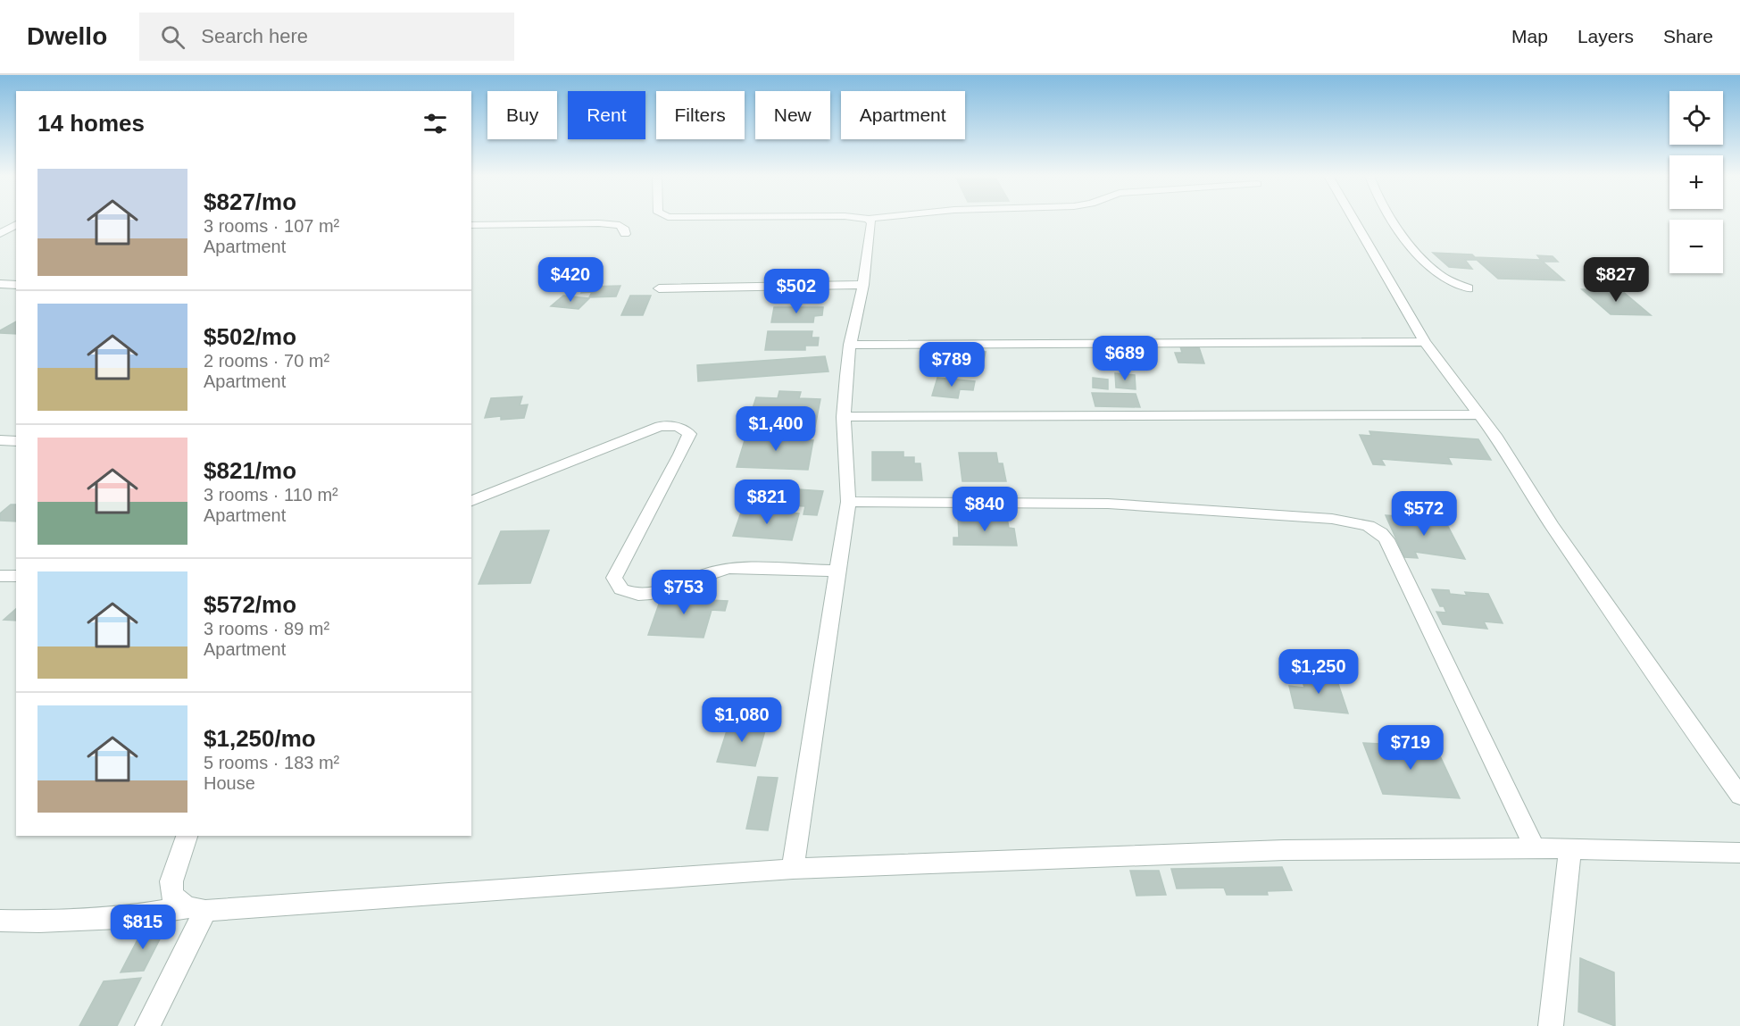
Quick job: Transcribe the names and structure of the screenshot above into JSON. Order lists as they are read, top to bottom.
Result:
{
  "page": {
    "header": "Dwello",
    "search": "Search here",
    "nav": ["Map", "Layers", "Share"],
    "map_buttons": ["+", "−"],
    "chip": [
      "Buy",
      "Rent",
      "Filters",
      "New",
      "Apartment"
    ],
    "heading": "14 homes",
    "list": [
      {
        "name": "$827/mo",
        "note": "3 rooms · 107 m² · Apartment"
      },
      {
        "name": "$502/mo",
        "note": "2 rooms · 70 m² · Apartment"
      },
      {
        "name": "$821/mo",
        "note": "3 rooms · 110 m² · Apartment"
      },
      {
        "name": "$572/mo",
        "note": "3 rooms · 89 m² · Apartment"
      },
      {
        "name": "$1,250/mo",
        "note": "5 rooms · 183 m² · House"
      }
    ],
    "price": [
      "$420",
      "$827",
      "$502",
      "$689",
      "$789",
      "$1,400",
      "$821",
      "$840",
      "$572",
      "$753",
      "$1,250",
      "$1,080",
      "$719",
      "$815"
    ]
  }
}
